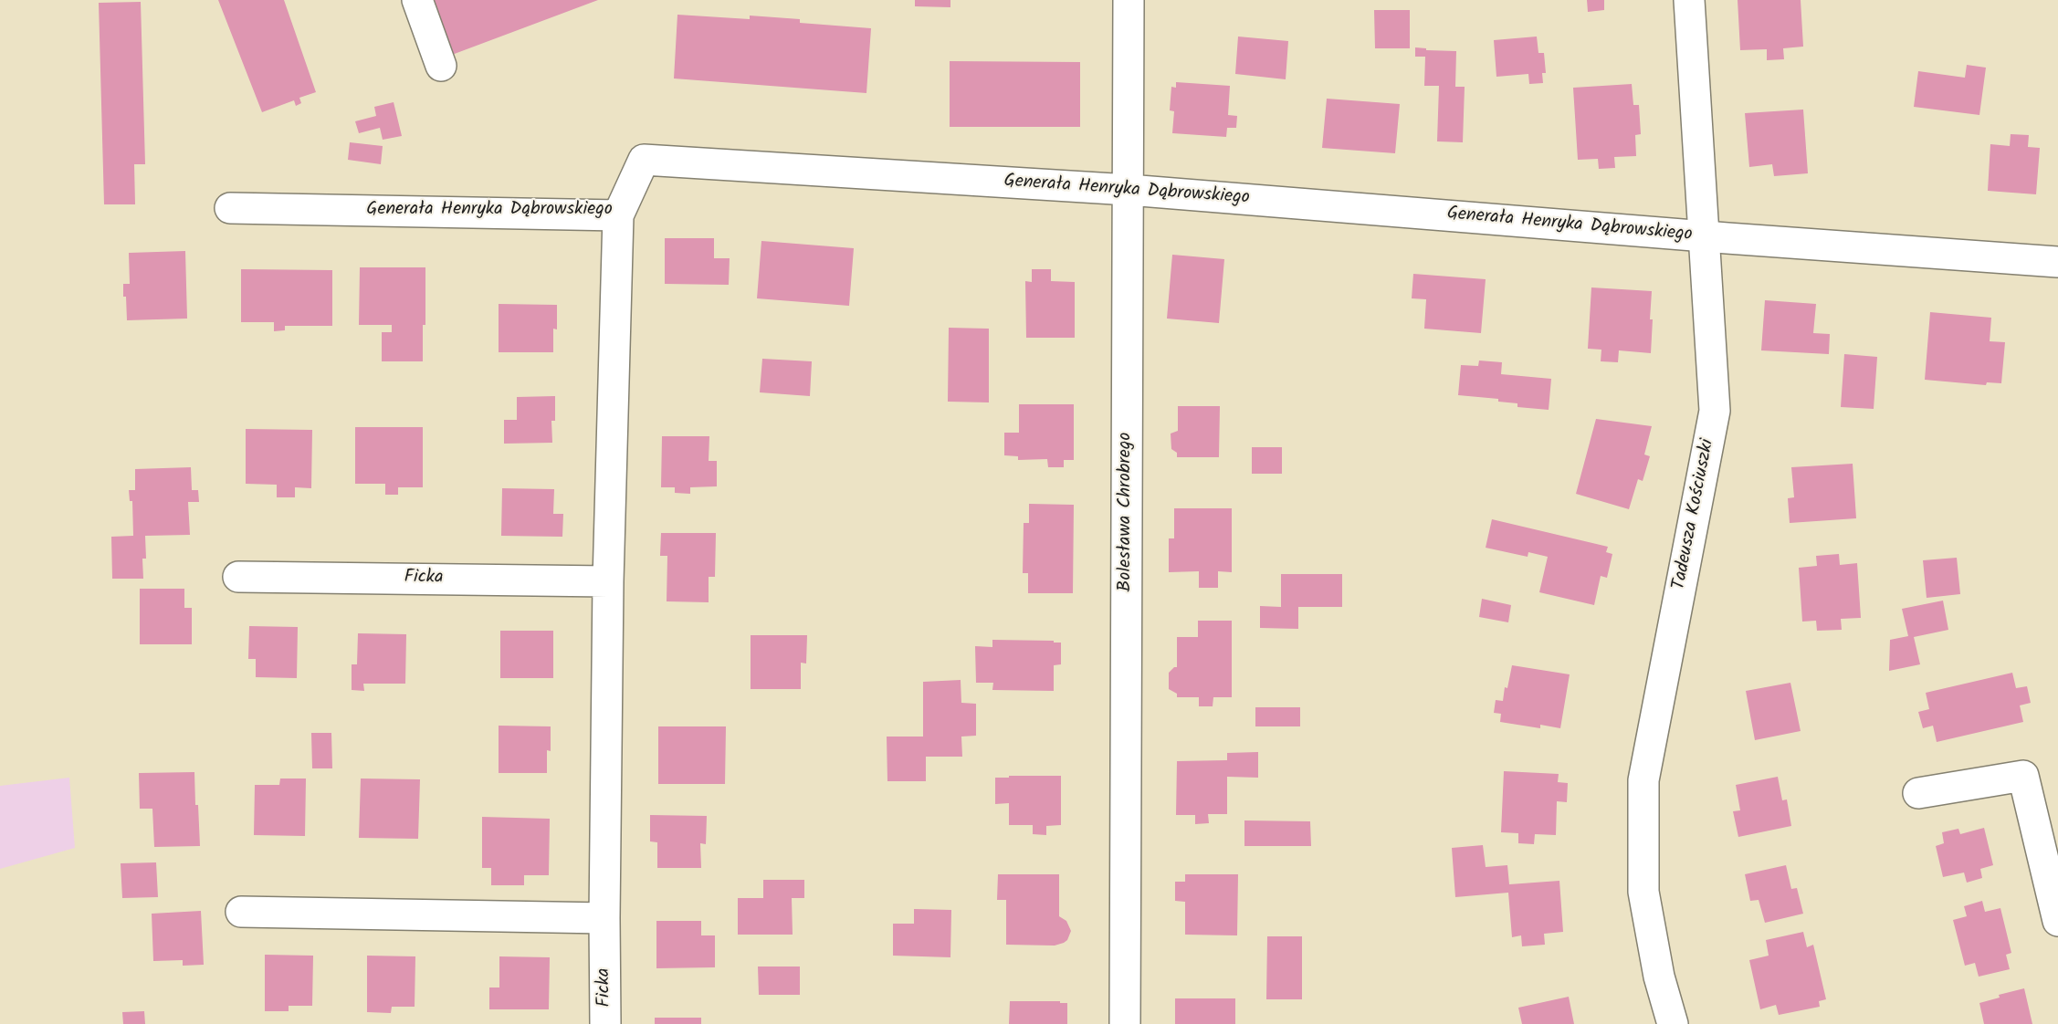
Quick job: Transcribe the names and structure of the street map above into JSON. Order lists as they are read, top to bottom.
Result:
{
  "streets": {
    "street": [
      "Generała Henryka Dąbrowskiego",
      "Bolesława Chrobrego",
      "Tadeusza Kościuszki",
      "Ficka"
    ]
  },
  "crossings": [
    ["Generała Henryka Dąbrowskiego", "Bolesława Chrobrego"],
    ["Generała Henryka Dąbrowskiego", "Tadeusza Kościuszki"],
    ["Generała Henryka Dąbrowskiego", "Ficka"]
  ]
}
